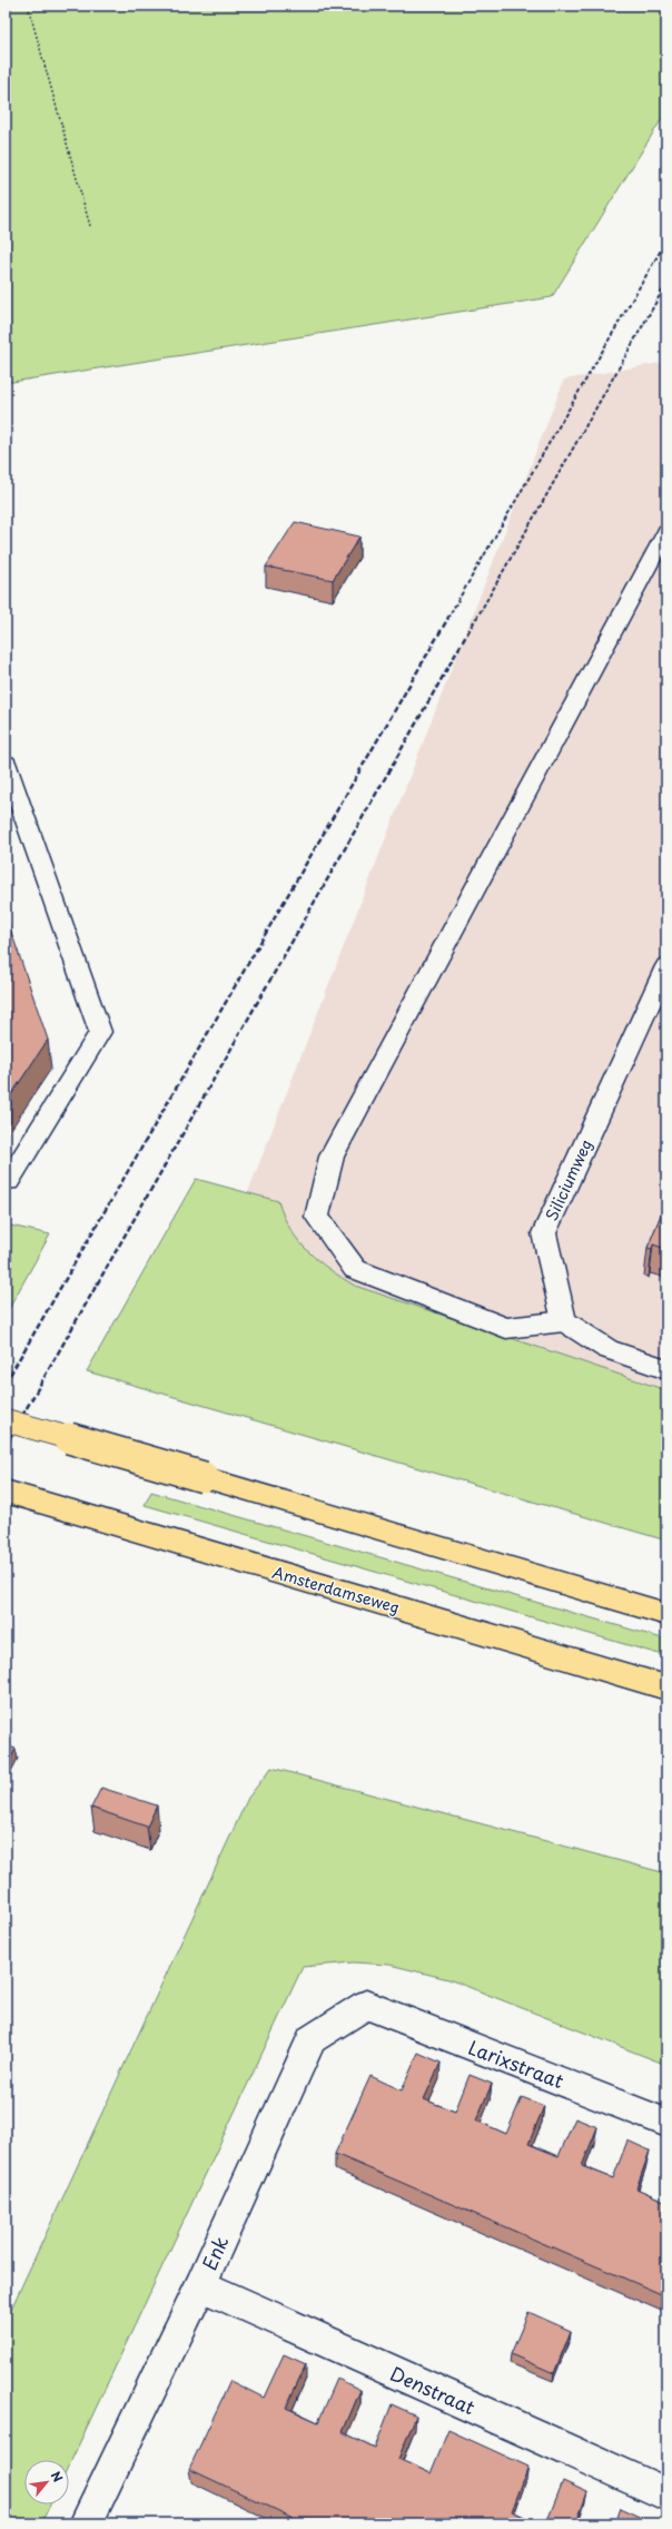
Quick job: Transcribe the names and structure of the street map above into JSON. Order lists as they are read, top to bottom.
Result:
{
  "streets": {
    "main road": ["Amsterdamseweg"],
    "street": [
      "Siliciumweg",
      "Larixstraat",
      "Enk",
      "Denstraat"
    ]
  },
  "crossings": [
    ["Larixstraat", "Enk"],
    ["Enk", "Denstraat"]
  ],
  "north": "top right"
}
